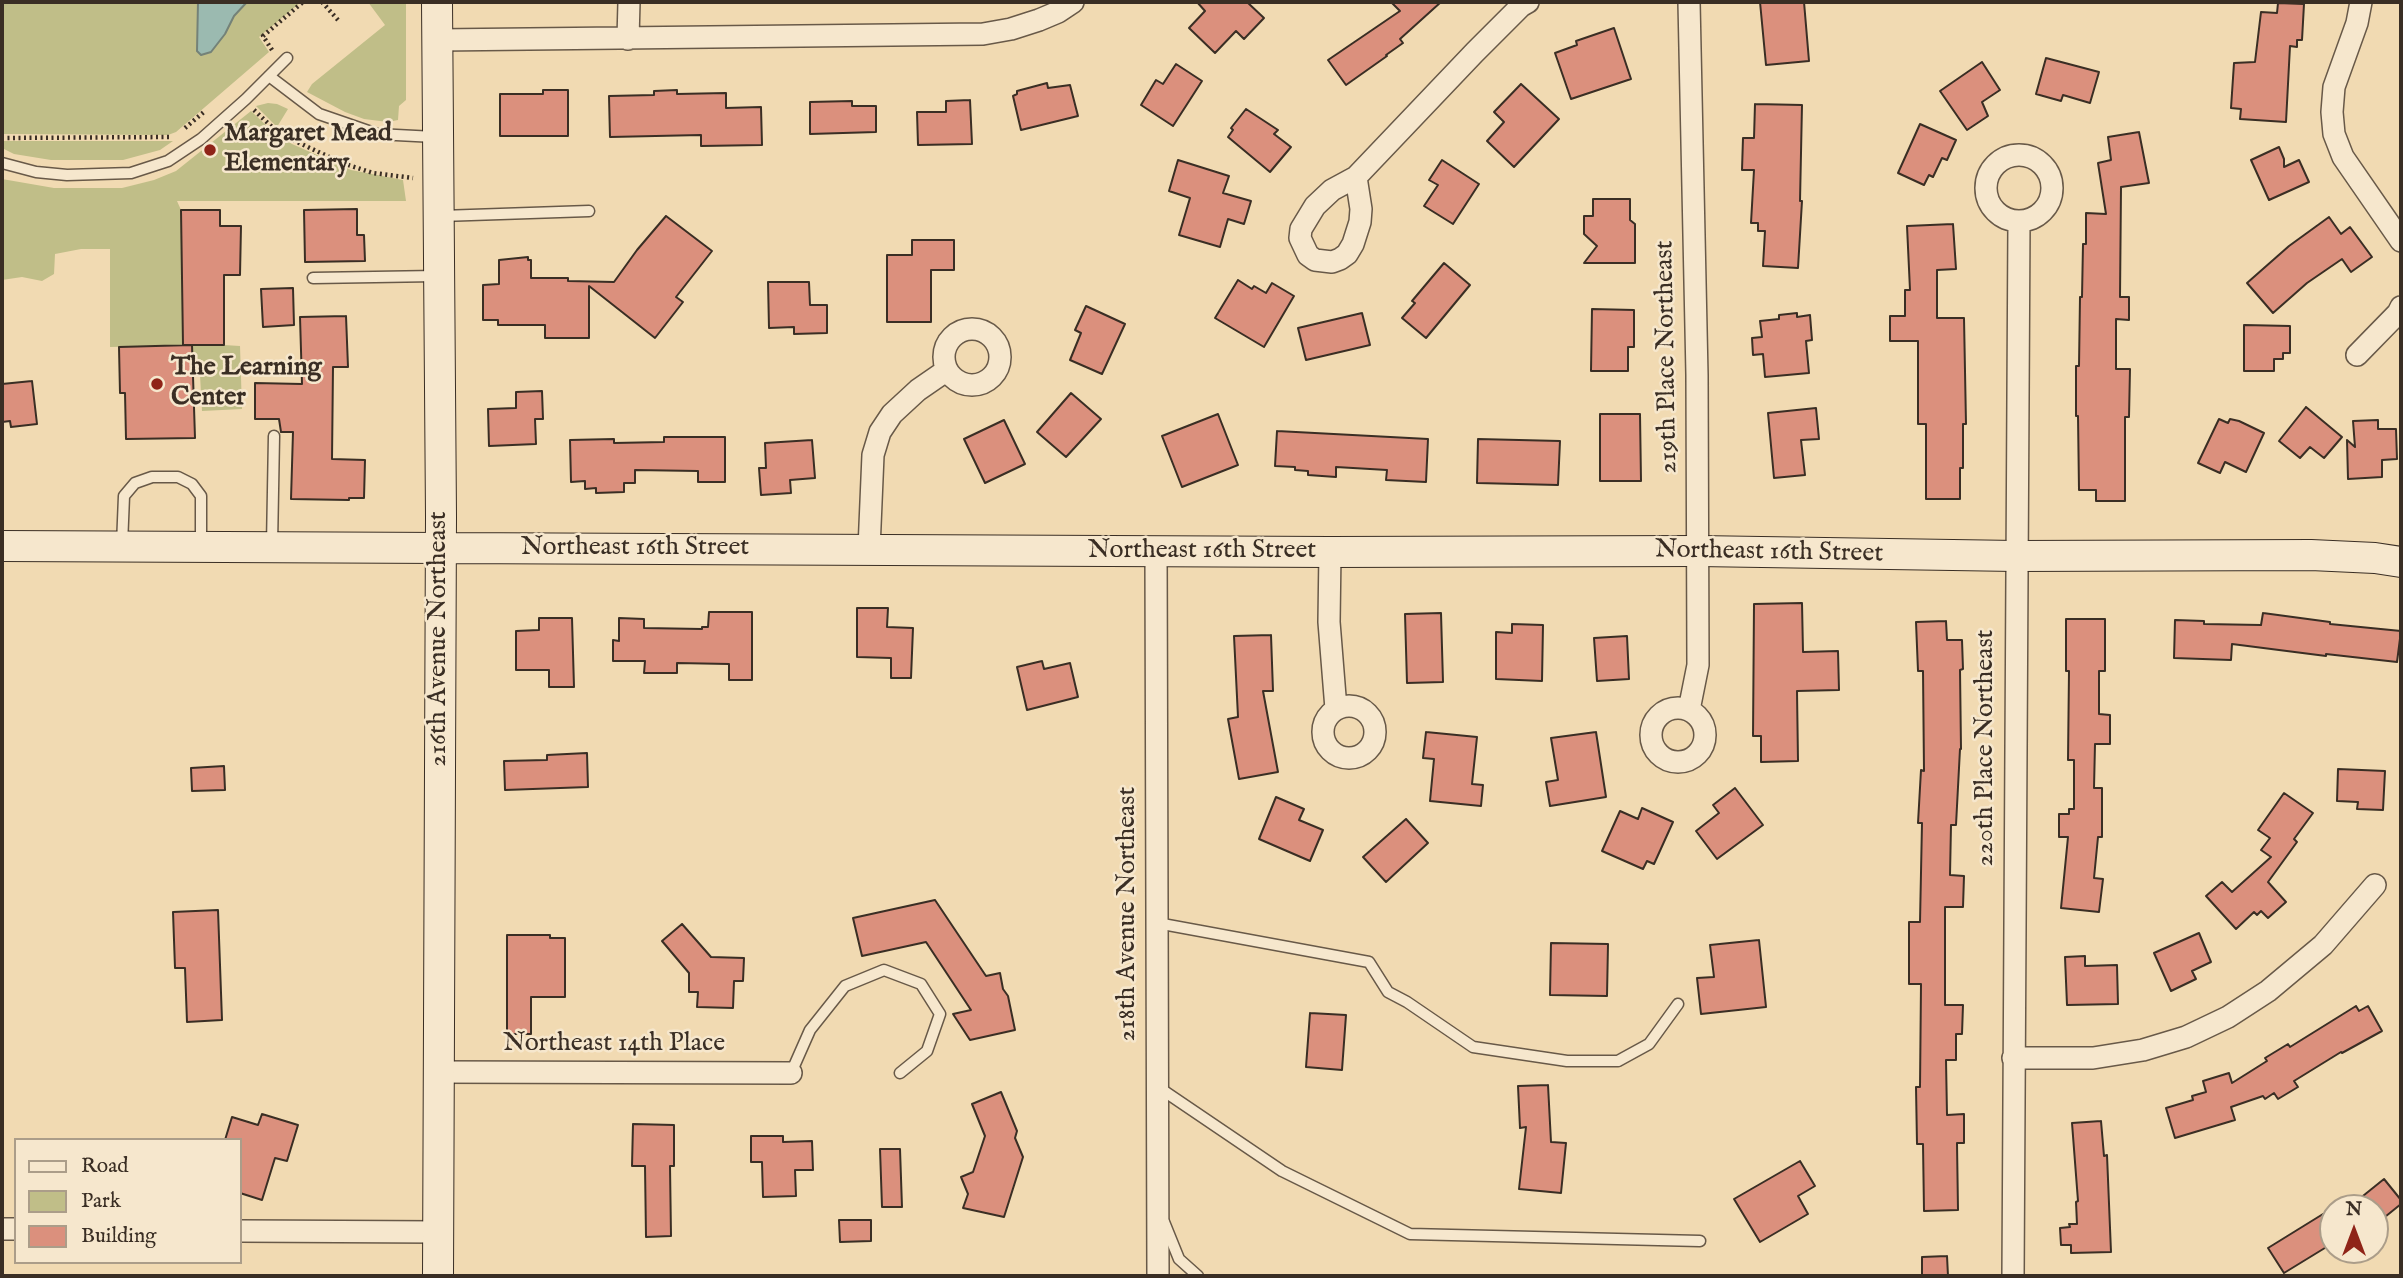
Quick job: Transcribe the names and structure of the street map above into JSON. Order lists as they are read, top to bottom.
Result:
{
  "streets": {
    "street": [
      "219th Place Northeast",
      "Northeast 16th Street",
      "216th Avenue Northeast",
      "220th Place Northeast",
      "218th Avenue Northeast",
      "Northeast 14th Place"
    ]
  },
  "crossings": [
    ["219th Place Northeast", "Northeast 16th Street"],
    ["Northeast 16th Street", "216th Avenue Northeast"],
    ["Northeast 16th Street", "220th Place Northeast"],
    ["Northeast 16th Street", "218th Avenue Northeast"],
    ["216th Avenue Northeast", "Northeast 14th Place"]
  ],
  "places": ["Margaret Mead Elementary", "The Learning Center"],
  "legend": ["Road", "Park", "Building"],
  "north": "top"
}
